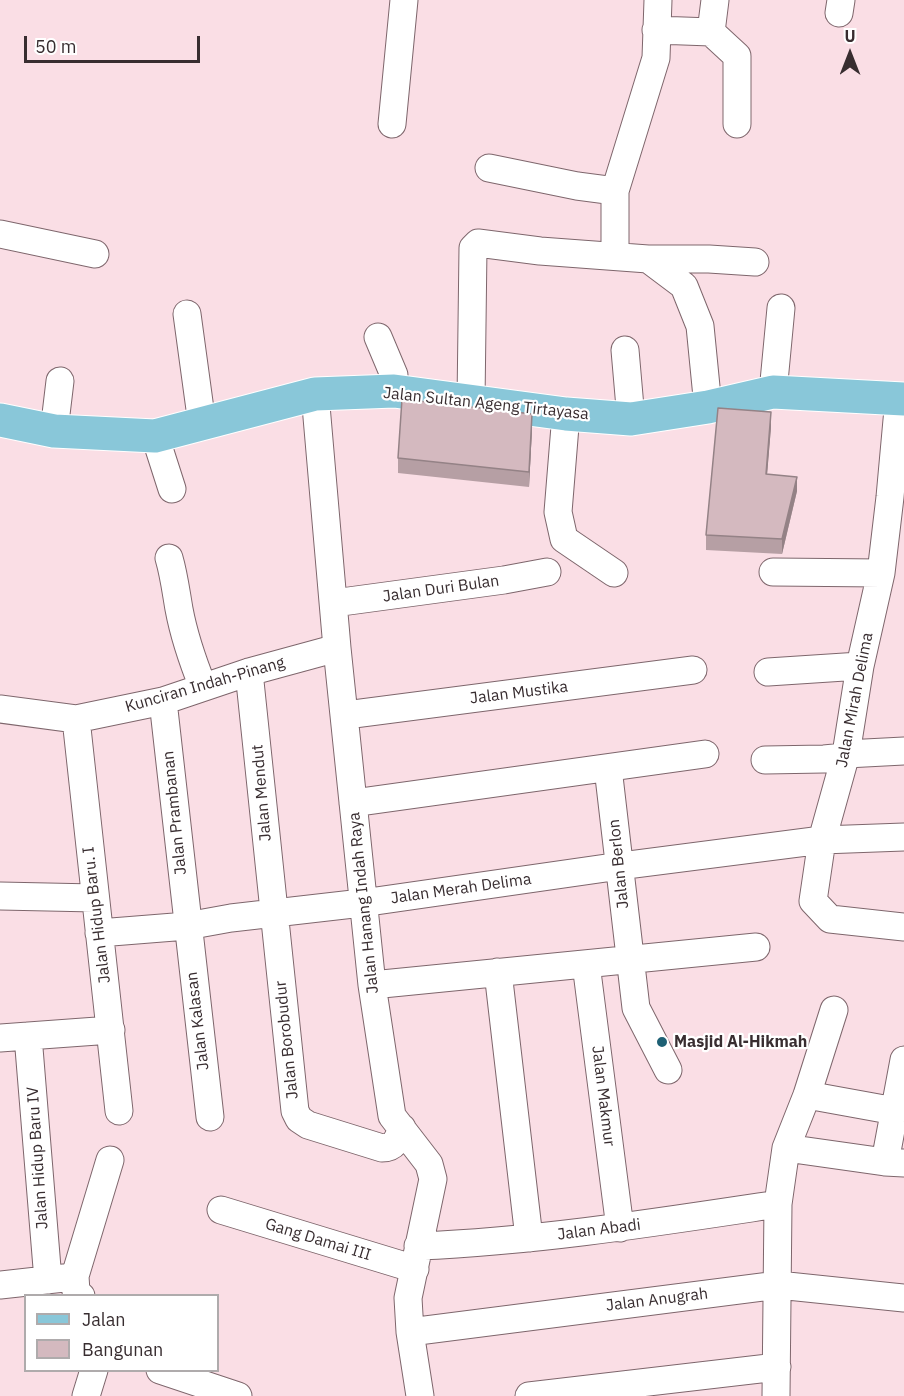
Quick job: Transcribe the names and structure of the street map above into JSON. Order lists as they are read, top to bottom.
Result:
{
  "streets": {
    "main road": ["Jalan Sultan Ageng Tirtayasa"],
    "street": [
      "Jalan Duri Bulan",
      "Kunciran Indah-Pinang",
      "Jalan Mustika",
      "Jalan Mirah Delima",
      "Jalan Mendut",
      "Jalan Prambanan",
      "Jalan Berlon",
      "Jalan Merah Delima",
      "Jalan Hanang Indah Raya",
      "Jalan Hidup Baru. I",
      "Jalan Kalasan",
      "Jalan Borobudur",
      "Jalan Makmur",
      "Jalan Hidup Baru IV",
      "Jalan Abadi",
      "Gang Damai III",
      "Jalan Anugrah"
    ]
  },
  "crossings": [
    ["Jalan Sultan Ageng Tirtayasa", "Jalan Mirah Delima"],
    ["Jalan Sultan Ageng Tirtayasa", "Jalan Hanang Indah Raya"],
    ["Jalan Duri Bulan", "Jalan Hanang Indah Raya"],
    ["Kunciran Indah-Pinang", "Jalan Mendut"],
    ["Kunciran Indah-Pinang", "Jalan Prambanan"],
    ["Kunciran Indah-Pinang", "Jalan Hanang Indah Raya"],
    ["Kunciran Indah-Pinang", "Jalan Hidup Baru. I"],
    ["Jalan Mustika", "Jalan Hanang Indah Raya"],
    ["Jalan Mirah Delima", "Jalan Merah Delima"],
    ["Jalan Mendut", "Jalan Merah Delima"],
    ["Jalan Mendut", "Jalan Borobudur"],
    ["Jalan Prambanan", "Jalan Merah Delima"],
    ["Jalan Prambanan", "Jalan Kalasan"],
    ["Jalan Berlon", "Jalan Merah Delima"],
    ["Jalan Merah Delima", "Jalan Hanang Indah Raya"],
    ["Jalan Merah Delima", "Jalan Hidup Baru. I"],
    ["Jalan Merah Delima", "Jalan Kalasan"],
    ["Jalan Merah Delima", "Jalan Borobudur"],
    ["Jalan Hanang Indah Raya", "Jalan Borobudur"],
    ["Jalan Hanang Indah Raya", "Jalan Abadi"],
    ["Jalan Hanang Indah Raya", "Gang Damai III"],
    ["Jalan Hanang Indah Raya", "Jalan Anugrah"],
    ["Jalan Makmur", "Jalan Abadi"],
    ["Jalan Abadi", "Gang Damai III"]
  ],
  "places": ["Masjid Al-Hikmah"],
  "legend": ["Jalan", "Bangunan"],
  "scale_bar": "50 m",
  "north": "top"
}
